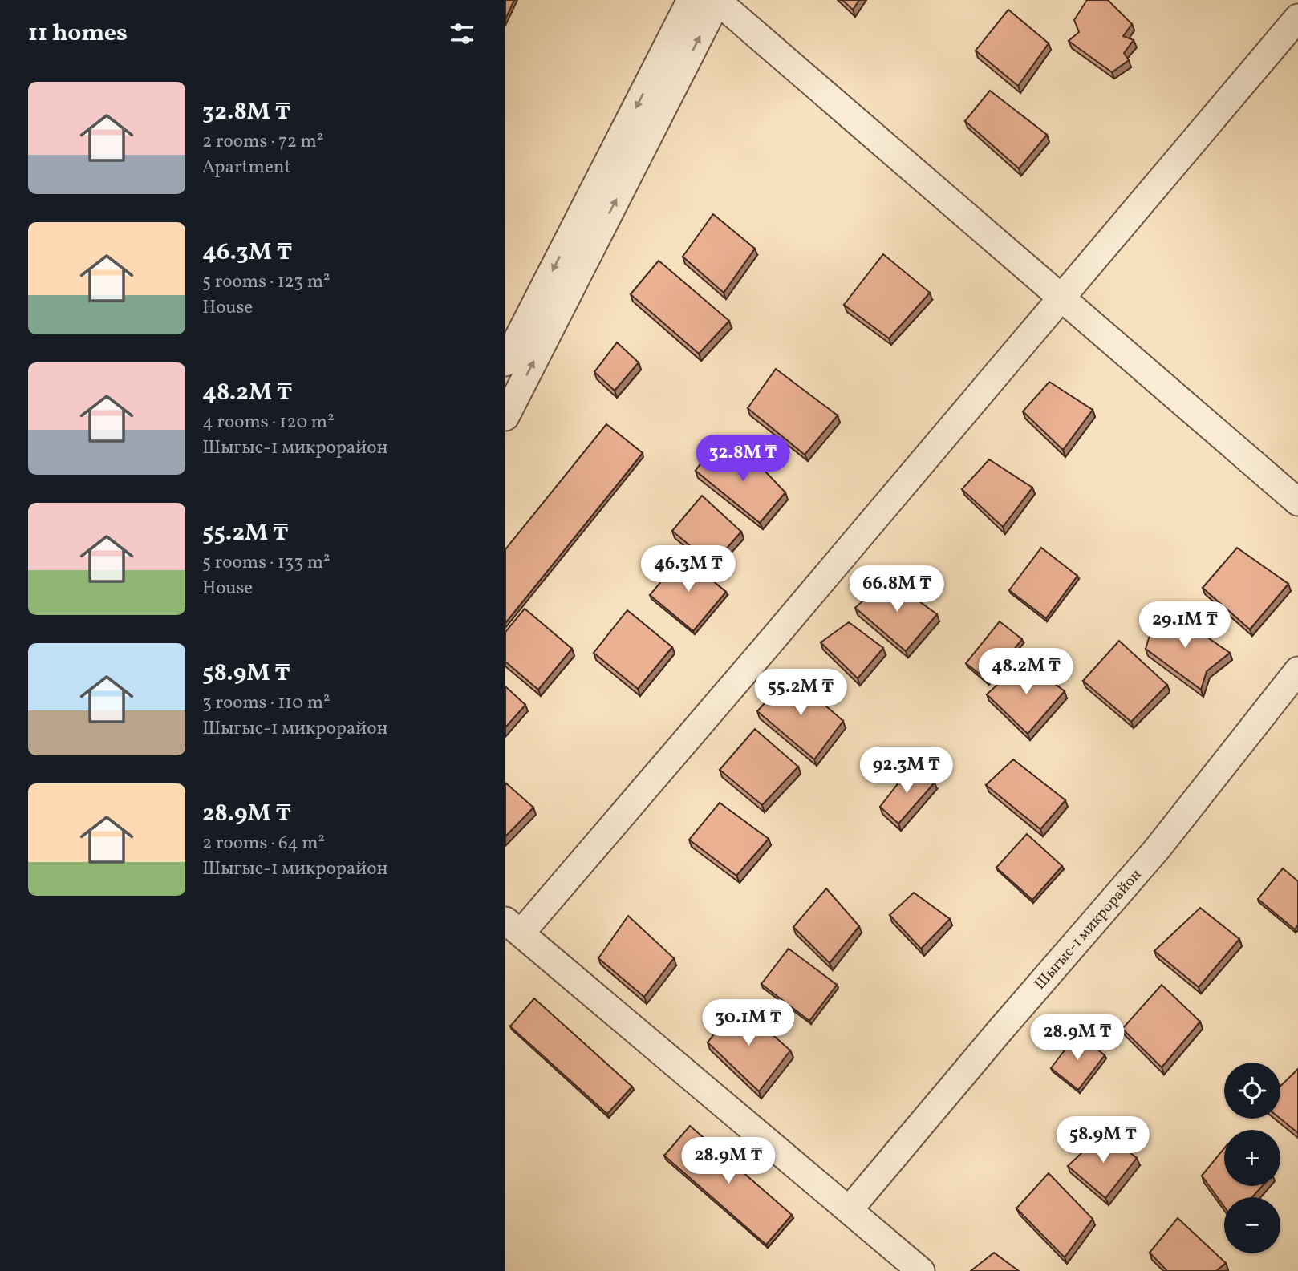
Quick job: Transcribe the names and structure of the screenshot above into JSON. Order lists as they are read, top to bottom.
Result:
{
  "streets": {
    "street": ["Шыгыс-1 микрорайон"]
  },
  "page": {
    "heading": "11 homes",
    "list": [
      {
        "name": "32.8M ₸",
        "note": "2 rooms · 72 m² · Apartment"
      },
      {
        "name": "46.3M ₸",
        "note": "5 rooms · 123 m² · House"
      },
      {
        "name": "48.2M ₸",
        "note": "4 rooms · 120 m² · Шыгыс-1 микрорайон"
      },
      {
        "name": "55.2M ₸",
        "note": "5 rooms · 133 m² · House"
      },
      {
        "name": "58.9M ₸",
        "note": "3 rooms · 110 m² · Шыгыс-1 микрорайон"
      },
      {
        "name": "28.9M ₸",
        "note": "2 rooms · 64 m² · Шыгыс-1 микрорайон"
      }
    ],
    "price": [
      "32.8M ₸",
      "46.3M ₸",
      "66.8M ₸",
      "29.1M ₸",
      "48.2M ₸",
      "55.2M ₸",
      "92.3M ₸",
      "30.1M ₸",
      "28.9M ₸",
      "58.9M ₸",
      "28.9M ₸"
    ],
    "map_buttons": ["+", "−"]
  }
}
